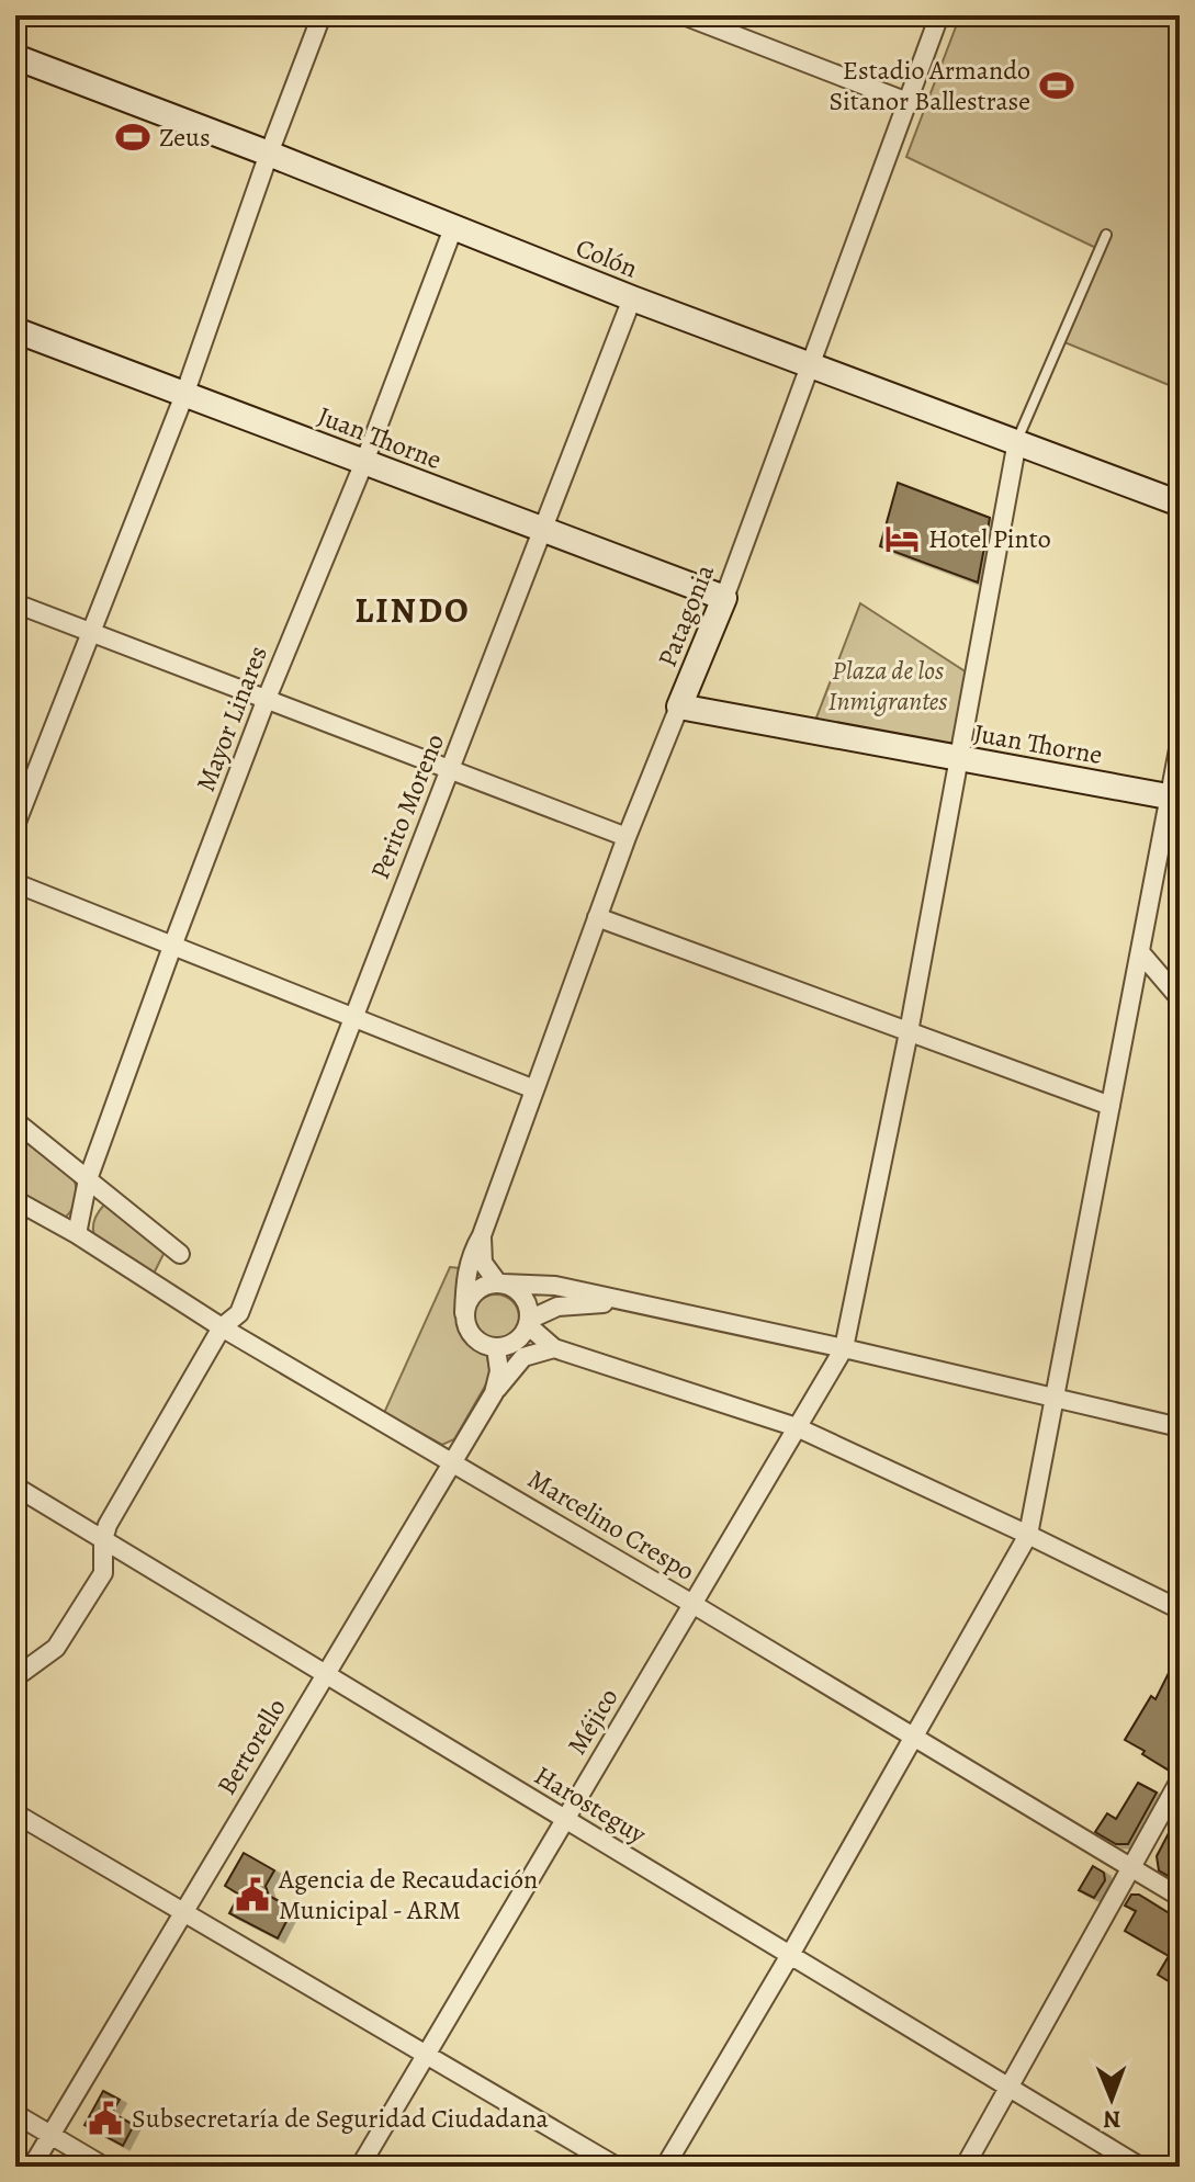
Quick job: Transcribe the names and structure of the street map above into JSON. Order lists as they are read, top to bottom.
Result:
{
  "streets": {
    "street": [
      "Colón",
      "Juan Thorne",
      "Patagonia",
      "Mayor Linares",
      "Perito Moreno",
      "Marcelino Crespo",
      "Méjico",
      "Bertorello",
      "Harosteguy"
    ]
  },
  "crossings": [
    ["Colón", "Patagonia"],
    ["Colón", "Mayor Linares"],
    ["Colón", "Perito Moreno"],
    ["Colón", "Méjico"],
    ["Juan Thorne", "Patagonia"],
    ["Juan Thorne", "Mayor Linares"],
    ["Juan Thorne", "Perito Moreno"],
    ["Juan Thorne", "Méjico"],
    ["Patagonia", "Bertorello"],
    ["Mayor Linares", "Marcelino Crespo"],
    ["Perito Moreno", "Marcelino Crespo"],
    ["Perito Moreno", "Harosteguy"],
    ["Marcelino Crespo", "Méjico"],
    ["Marcelino Crespo", "Bertorello"],
    ["Méjico", "Harosteguy"],
    ["Bertorello", "Harosteguy"]
  ],
  "districts": ["LINDO"],
  "parks": ["Plaza de los Inmigrantes"],
  "places": {
    "sports": ["Estadio Armando Sitanor Ballestrase", "Zeus"],
    "hotel": ["Hotel Pinto"],
    "public building": ["Agencia de Recaudación Municipal - ARM", "Subsecretaría de Seguridad Ciudadana"]
  },
  "north": "bottom"
}
